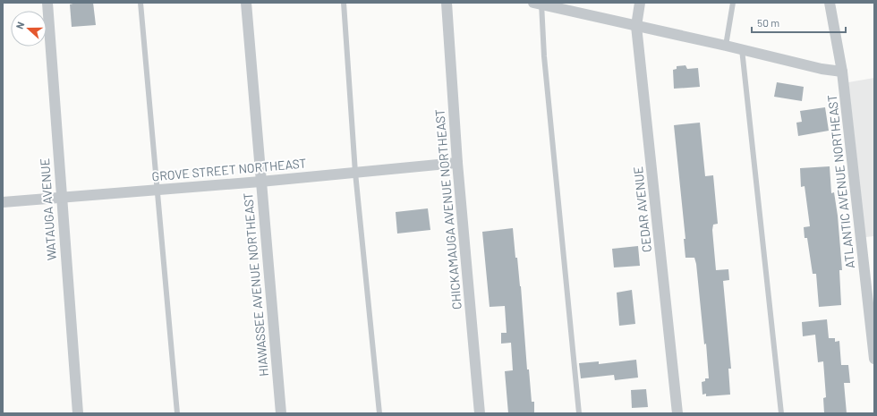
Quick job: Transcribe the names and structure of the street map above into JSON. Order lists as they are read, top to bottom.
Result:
{
  "streets": {
    "street": [
      "GROVE STREET NORTHEAST",
      "ATLANTIC AVENUE NORTHEAST",
      "WATAUGA AVENUE",
      "CHICKAMAUGA AVENUE NORTHEAST",
      "CEDAR AVENUE",
      "HIAWASSEE AVENUE NORTHEAST"
    ]
  },
  "crossings": [
    ["GROVE STREET NORTHEAST", "WATAUGA AVENUE"],
    ["GROVE STREET NORTHEAST", "CHICKAMAUGA AVENUE NORTHEAST"],
    ["GROVE STREET NORTHEAST", "HIAWASSEE AVENUE NORTHEAST"]
  ],
  "scale_bar": "50 m",
  "north": "left"
}
